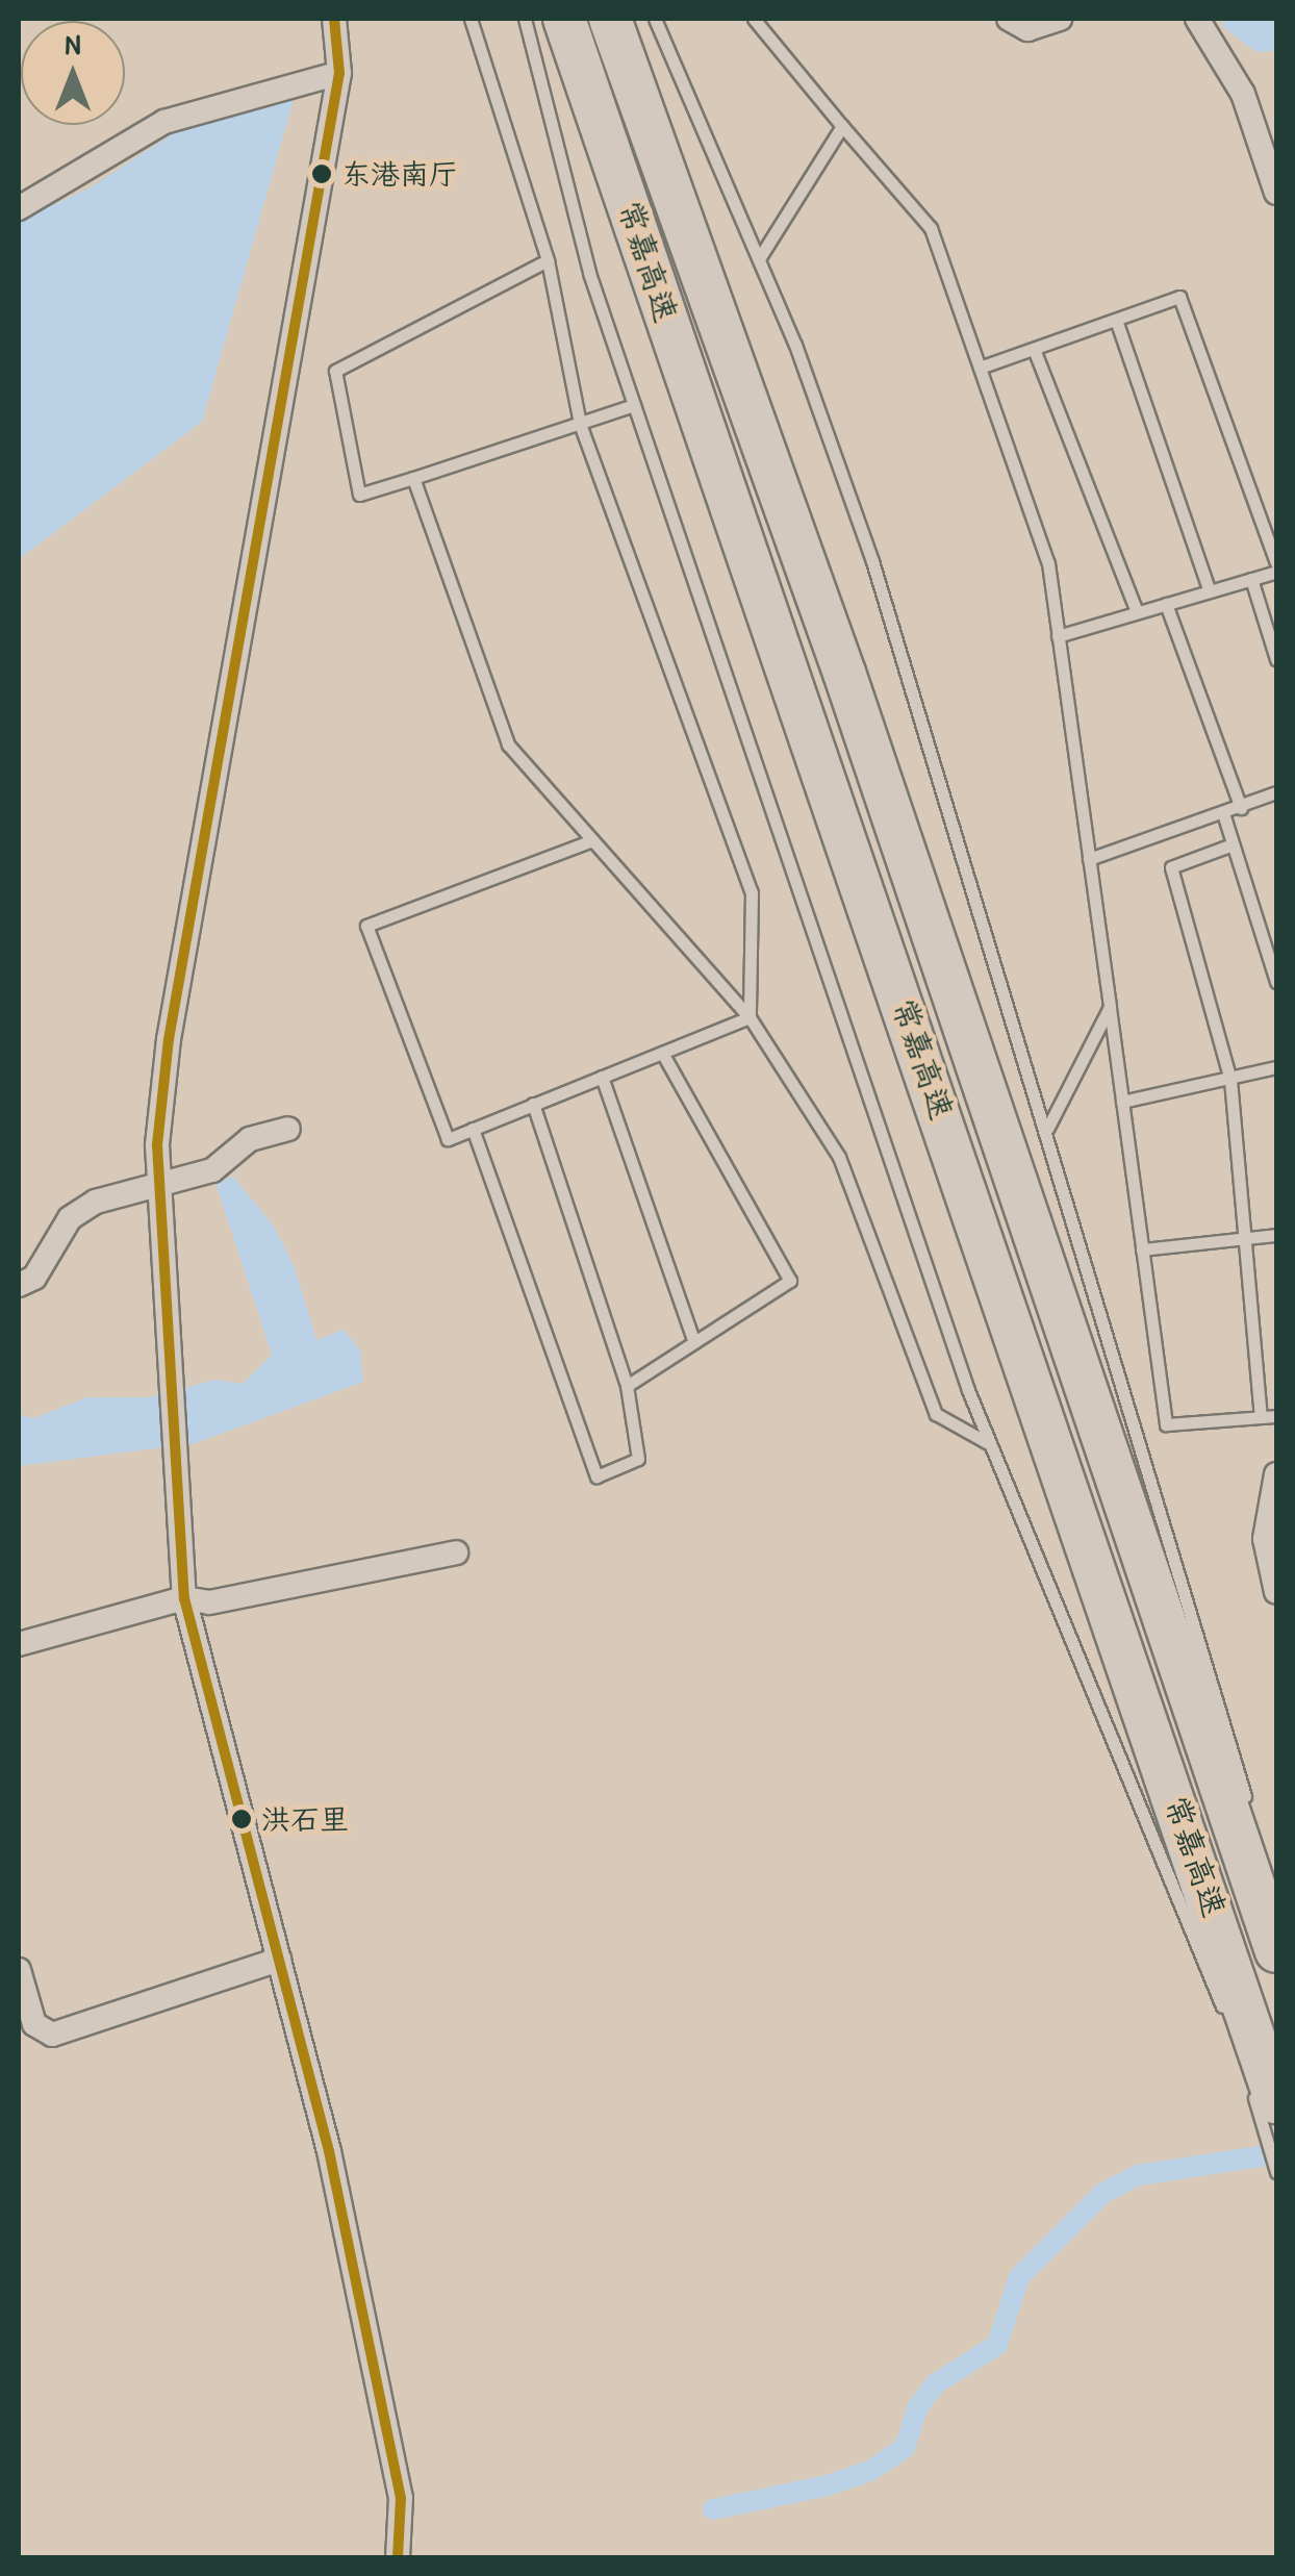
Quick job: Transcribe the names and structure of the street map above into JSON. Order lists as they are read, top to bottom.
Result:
{
  "streets": {
    "highway": ["常嘉高速"]
  },
  "places": ["东港南厅", "洪石里"],
  "north": "top"
}
